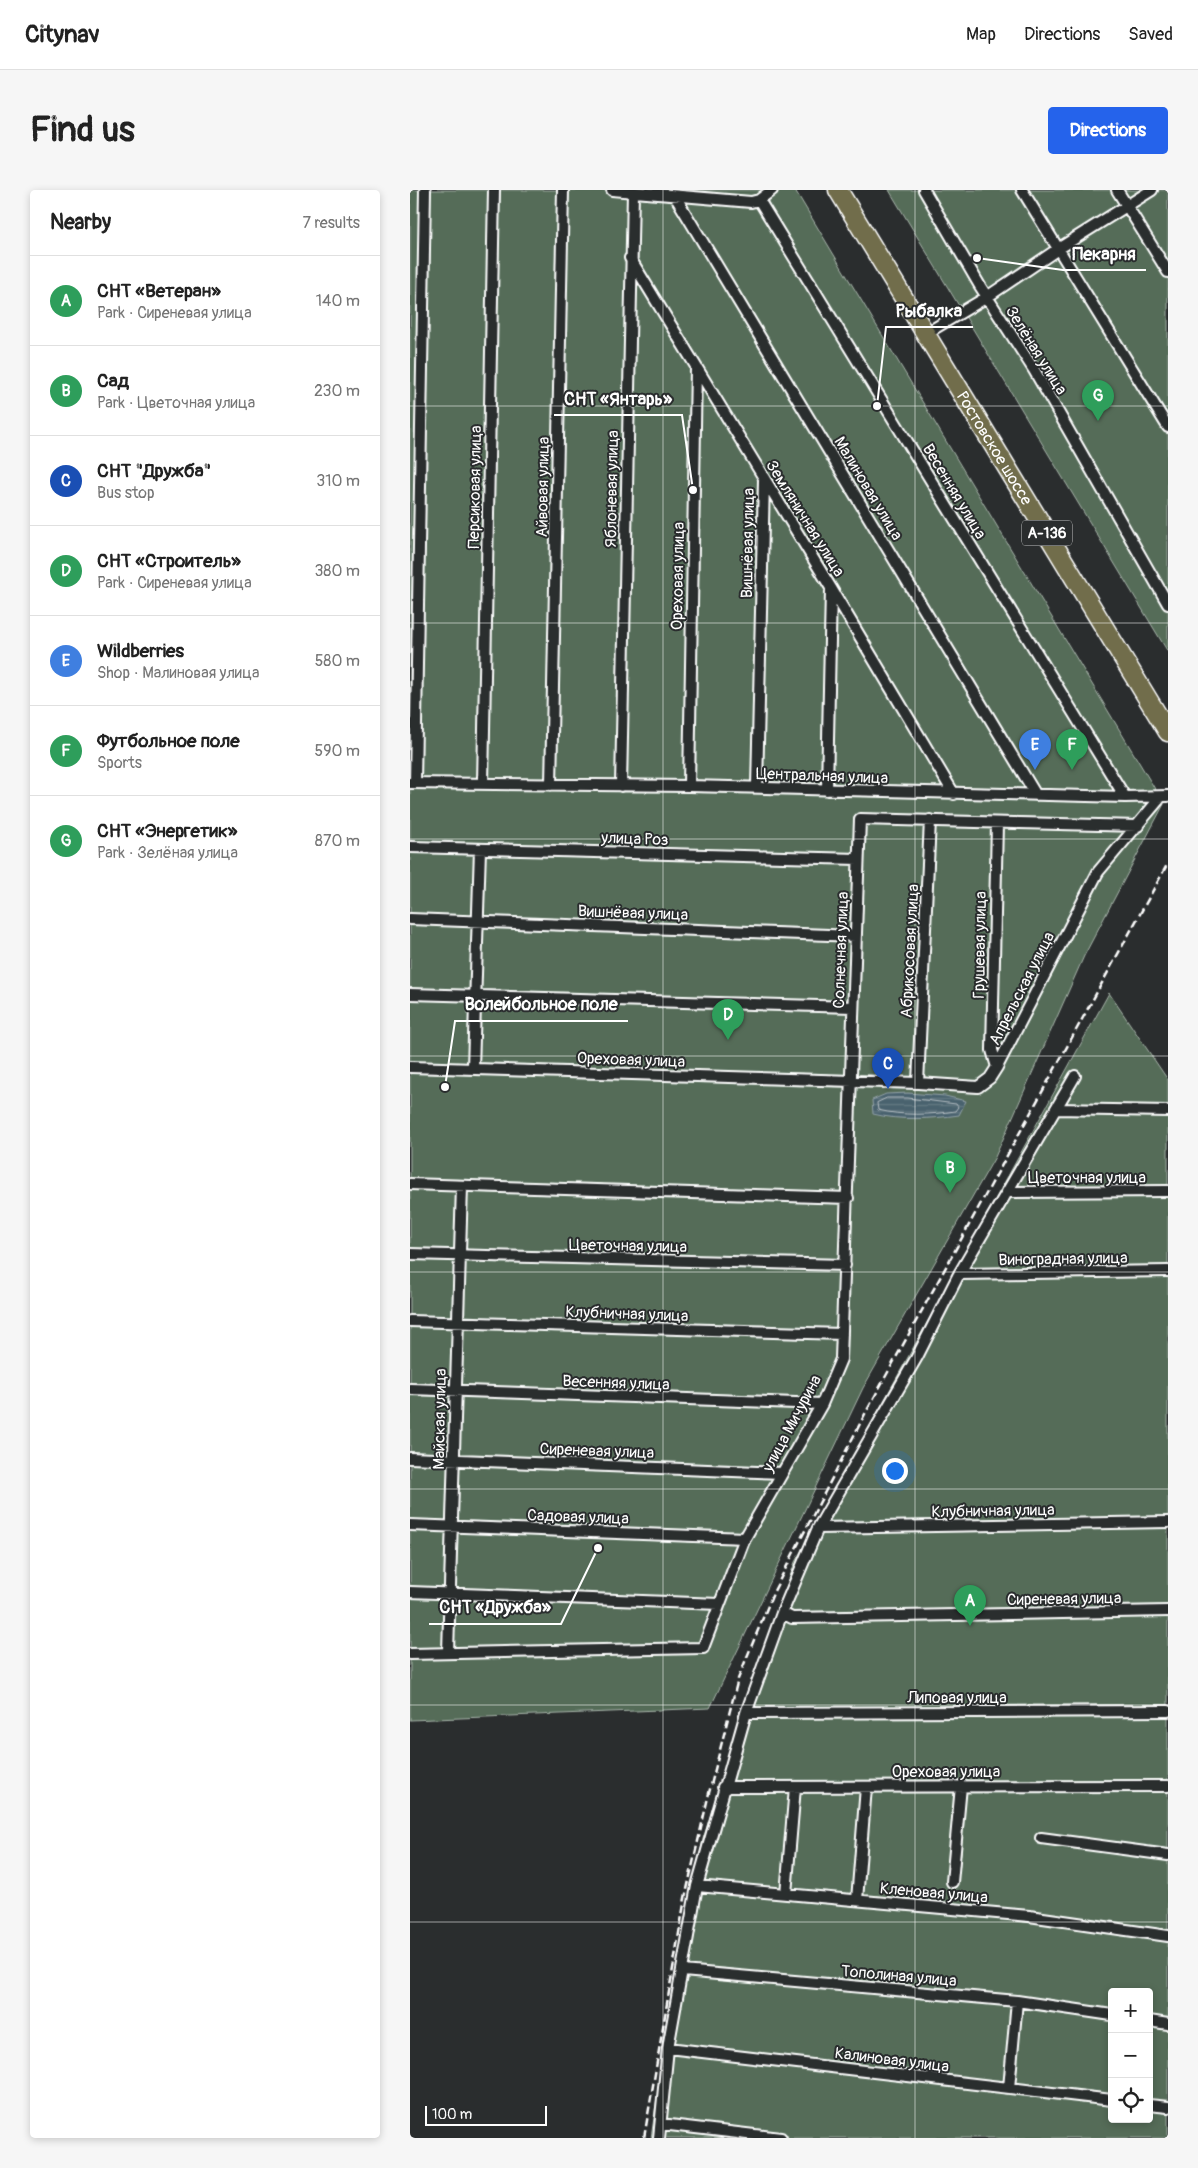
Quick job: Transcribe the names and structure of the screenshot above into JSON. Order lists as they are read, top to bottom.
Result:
{
  "streets": {
    "highway": ["Ростовское шоссе", "А-136"],
    "street": [
      "Зелёная улица",
      "Персиковая улица",
      "Айвовая улица",
      "Малиновая улица",
      "Яблоневая улица",
      "Весенняя улица",
      "Земляничная улица",
      "Вишнёвая улица",
      "Ореховая улица",
      "Центральная улица",
      "улица Роз",
      "Грушевая улица",
      "Солнечная улица",
      "Абрикосовая улица",
      "Апрельская улица",
      "Цветочная улица",
      "Виноградная улица",
      "Клубничная улица",
      "Майская улица",
      "улица Мичурина",
      "Сиреневая улица",
      "Садовая улица",
      "Липовая улица",
      "Кленовая улица",
      "Тополиная улица",
      "Калиновая улица"
    ]
  },
  "crossings": [
    ["Персиковая улица", "Центральная улица"],
    ["Айвовая улица", "Центральная улица"],
    ["Малиновая улица", "Центральная улица"],
    ["Яблоневая улица", "Земляничная улица"],
    ["Яблоневая улица", "Центральная улица"],
    ["Весенняя улица", "Центральная улица"],
    ["Весенняя улица", "Майская улица"],
    ["Весенняя улица", "улица Мичурина"],
    ["Земляничная улица", "Вишнёвая улица"],
    ["Земляничная улица", "Ореховая улица"],
    ["Земляничная улица", "Центральная улица"],
    ["Вишнёвая улица", "Центральная улица"],
    ["Вишнёвая улица", "Солнечная улица"],
    ["Ореховая улица", "Центральная улица"],
    ["Ореховая улица", "Солнечная улица"],
    ["Ореховая улица", "Апрельская улица"],
    ["Центральная улица", "Апрельская улица"],
    ["улица Роз", "Солнечная улица"],
    ["Грушевая улица", "Апрельская улица"],
    ["Солнечная улица", "Абрикосовая улица"],
    ["Солнечная улица", "Апрельская улица"],
    ["Солнечная улица", "улица Мичурина"],
    ["Абрикосовая улица", "Апрельская улица"],
    ["Цветочная улица", "Майская улица"],
    ["Цветочная улица", "улица Мичурина"],
    ["Клубничная улица", "Майская улица"],
    ["Клубничная улица", "улица Мичурина"],
    ["Майская улица", "улица Мичурина"],
    ["Майская улица", "Сиреневая улица"],
    ["Майская улица", "Садовая улица"],
    ["улица Мичурина", "Сиреневая улица"],
    ["улица Мичурина", "Садовая улица"]
  ],
  "places": [
    "Пекарня",
    "Рыбалка",
    "СНТ «Янтарь»",
    "Волейбольное поле",
    "СНТ «Дружба»"
  ],
  "scale_bar": "100 m",
  "page": {
    "header": "Citynav",
    "nav": ["Map", "Directions", "Saved"],
    "buttons": "Directions",
    "title": "Find us",
    "heading": ["Nearby", "7 results"],
    "list": [
      {
        "mark": "A",
        "name": "СНТ «Ветеран»",
        "note": "Park · Сиреневая улица",
        "value": "140 m"
      },
      {
        "mark": "B",
        "name": "Сад",
        "note": "Park · Цветочная улица",
        "value": "230 m"
      },
      {
        "mark": "C",
        "name": "СНТ \"Дружба\"",
        "note": "Bus stop",
        "value": "310 m"
      },
      {
        "mark": "D",
        "name": "СНТ «Строитель»",
        "note": "Park · Сиреневая улица",
        "value": "380 m"
      },
      {
        "mark": "E",
        "name": "Wildberries",
        "note": "Shop · Малиновая улица",
        "value": "580 m"
      },
      {
        "mark": "F",
        "name": "Футбольное поле",
        "note": "Sports",
        "value": "590 m"
      },
      {
        "mark": "G",
        "name": "СНТ «Энергетик»",
        "note": "Park · Зелёная улица",
        "value": "870 m"
      }
    ],
    "pins": [
      "G",
      "E",
      "F",
      "D",
      "C",
      "B",
      "A"
    ],
    "map_buttons": ["+", "−"],
    "scale": "100 m"
  }
}
